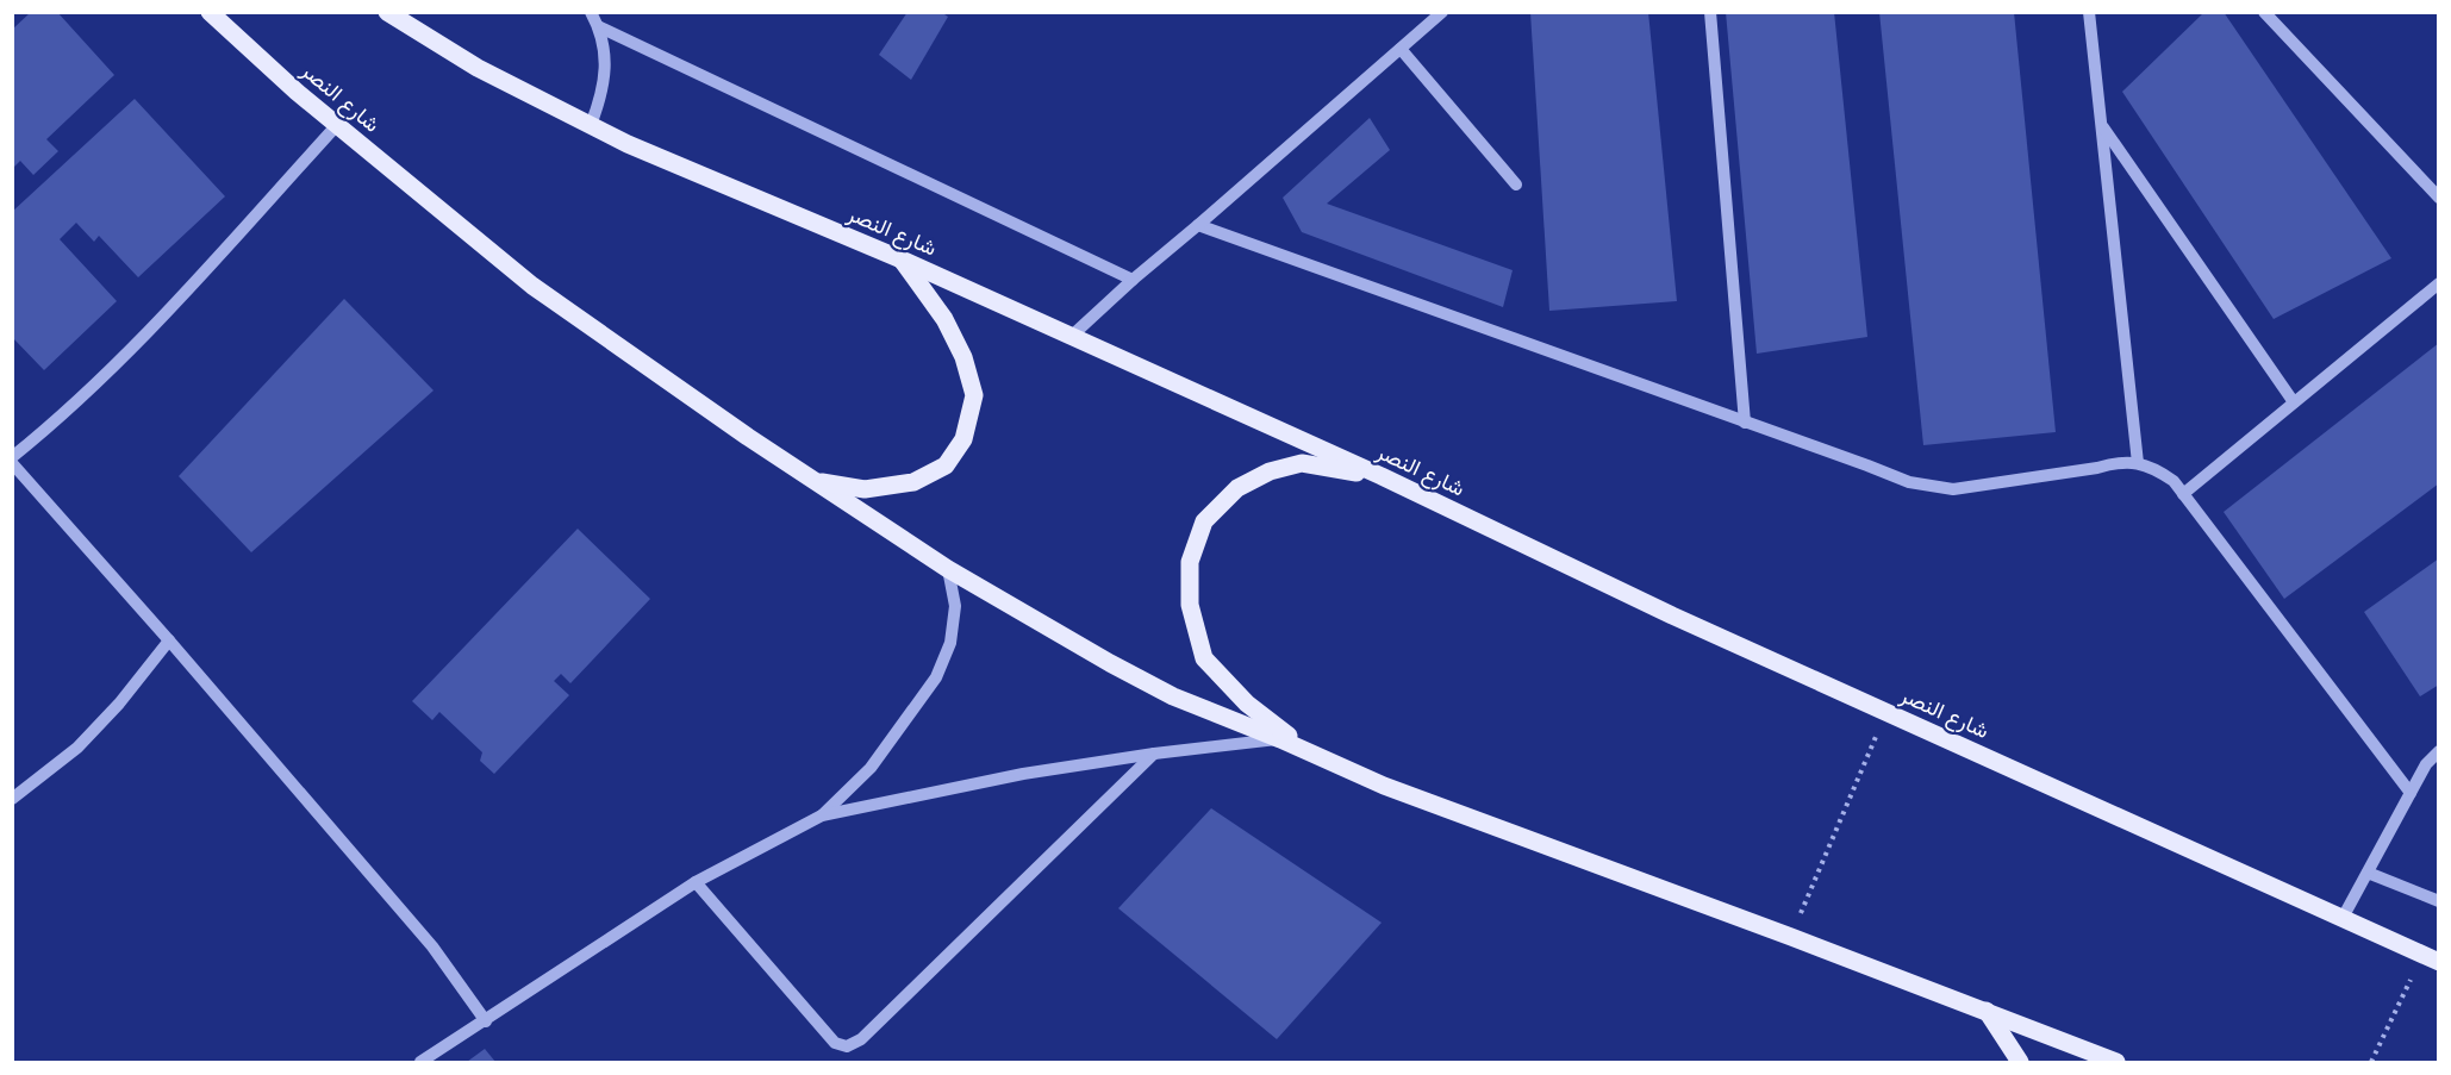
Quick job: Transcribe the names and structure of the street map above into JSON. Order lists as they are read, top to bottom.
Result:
{
  "streets": {
    "main road": ["شارع النصر"]
  }
}
